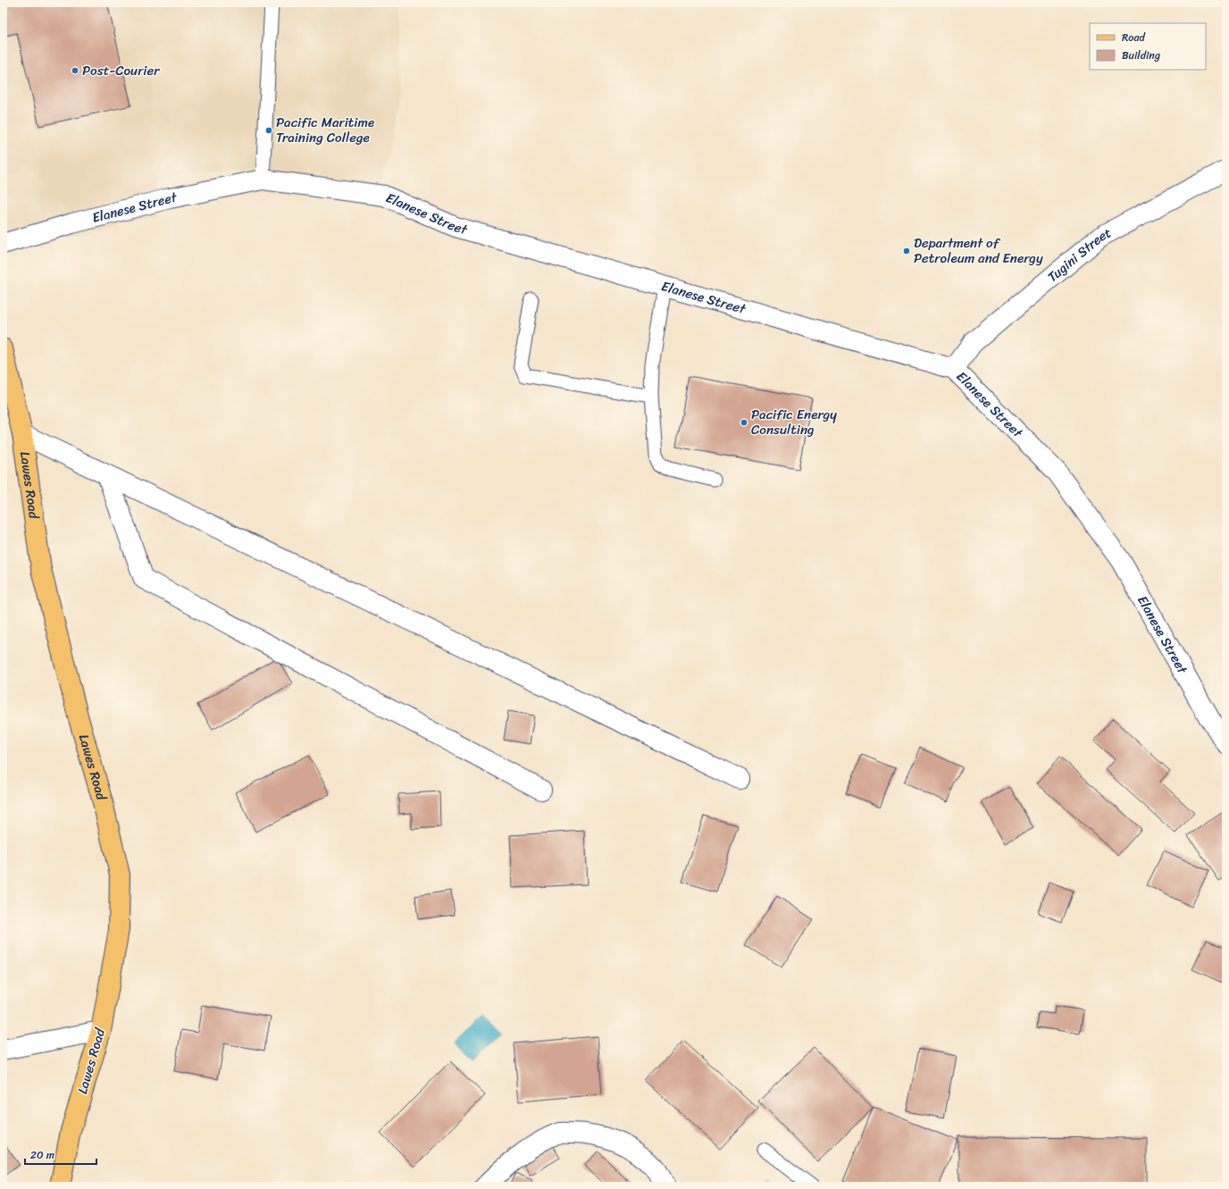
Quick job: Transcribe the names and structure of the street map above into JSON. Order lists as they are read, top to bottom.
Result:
{
  "streets": {
    "main road": ["Lawes Road"],
    "street": ["Elanese Street", "Tugini Street"]
  },
  "crossings": [
    ["Elanese Street", "Tugini Street"]
  ],
  "places": [
    "Post-Courier",
    "Pacific Maritime Training College",
    "Department of Petroleum and Energy",
    "Pacific Energy Consulting"
  ],
  "legend": ["Road", "Building"],
  "scale_bar": "20 m"
}
